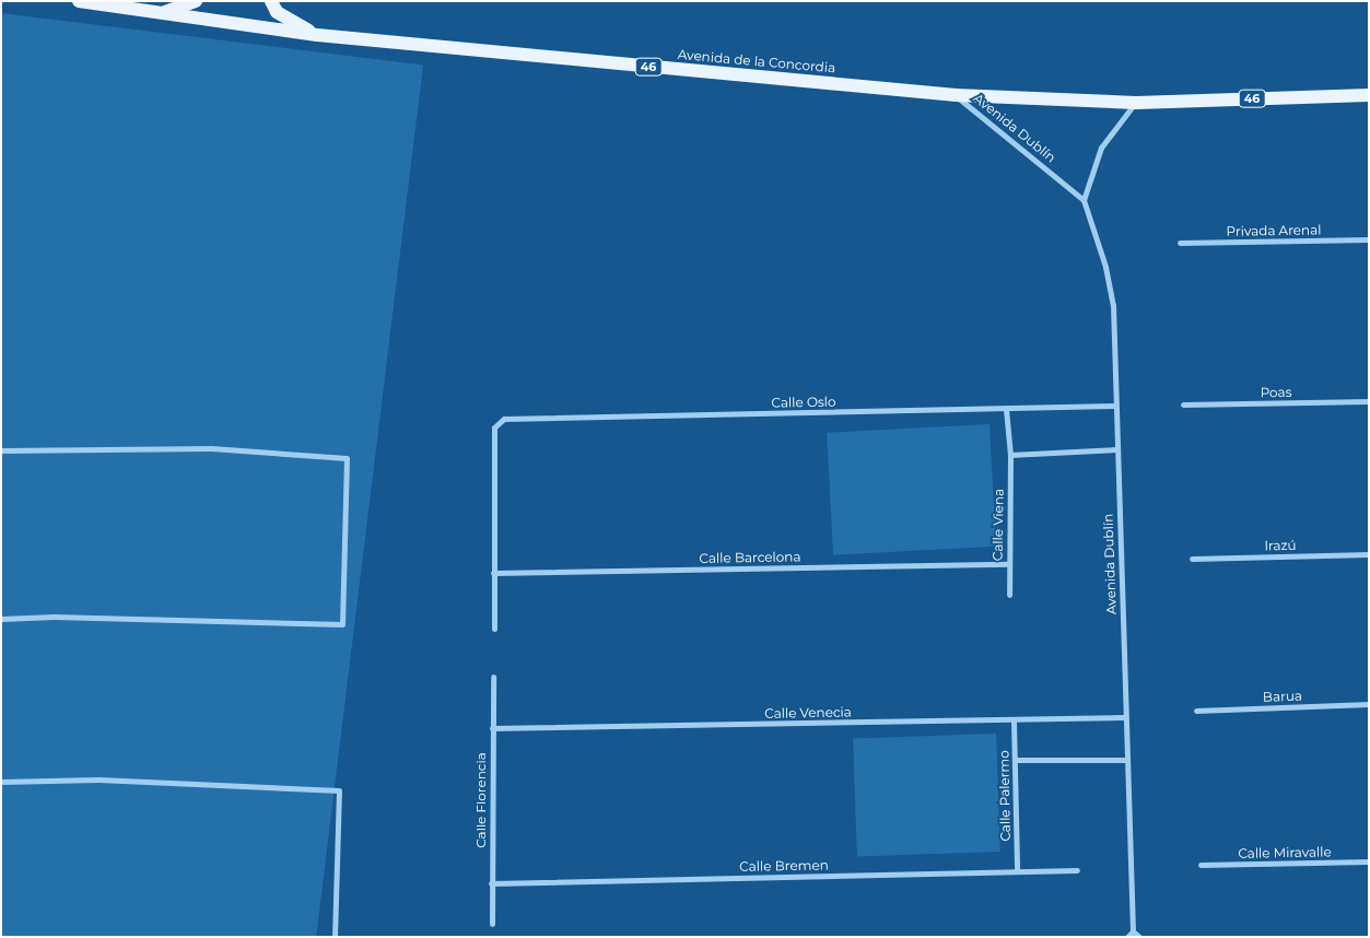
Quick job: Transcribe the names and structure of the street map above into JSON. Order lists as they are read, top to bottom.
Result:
{
  "streets": {
    "main road": ["Avenida de la Concordia", "46"],
    "street": [
      "Avenida Dublín",
      "Privada Arenal",
      "Poas",
      "Calle Oslo",
      "Calle Viena",
      "Irazú",
      "Calle Barcelona",
      "Barua",
      "Calle Venecia",
      "Calle Palermo",
      "Calle Florencia",
      "Calle Miravalle",
      "Calle Bremen"
    ]
  },
  "crossings": [
    ["Avenida de la Concordia", "Avenida Dublín"],
    ["Avenida Dublín", "Calle Oslo"],
    ["Avenida Dublín", "Calle Venecia"],
    ["Calle Oslo", "Calle Viena"],
    ["Calle Oslo", "Calle Barcelona"],
    ["Calle Viena", "Calle Barcelona"],
    ["Calle Venecia", "Calle Palermo"],
    ["Calle Venecia", "Calle Florencia"],
    ["Calle Palermo", "Calle Bremen"],
    ["Calle Florencia", "Calle Bremen"]
  ]
}
